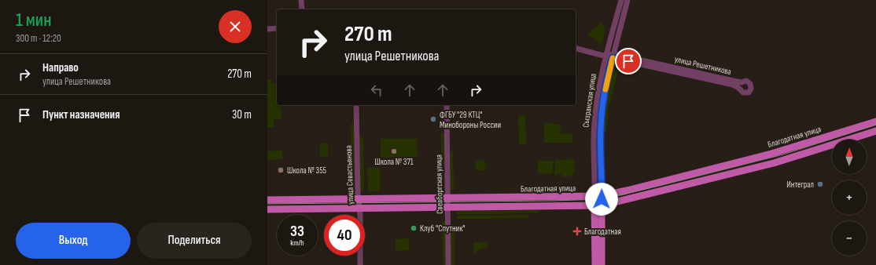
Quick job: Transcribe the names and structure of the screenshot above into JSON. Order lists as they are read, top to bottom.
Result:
{
  "streets": {
    "main road": ["Сызранская улица", "Благодатная улица"],
    "street": ["улица Решетникова", "улица Севастьянова", "Свеаборгская улица"]
  },
  "crossings": [
    ["улица Решетникова", "Сызранская улица"],
    ["Сызранская улица", "Благодатная улица"],
    ["Благодатная улица", "улица Севастьянова"],
    ["Благодатная улица", "Свеаборгская улица"]
  ],
  "places": {
    "other": [
      "ФГБУ \"29 КТЦ\" Минобороны России",
      "Школа № 371",
      "Школа № 355",
      "Интеграл",
      "Клуб \"Спутник\""
    ],
    "health": ["Благодатная"]
  },
  "north": "top",
  "page": {
    "heading": ["1 мин", "300 m · 12:20"],
    "turn": ["270 m", "улица Решетникова"],
    "list": [
      {
        "name": "Направо",
        "note": "улица Решетникова",
        "value": "270 m"
      },
      {
        "name": "Пункт назначения",
        "value": "30 m"
      }
    ],
    "map_buttons": ["+", "−"],
    "speed": "33 km/h",
    "limit": "40",
    "buttons": ["Выход", "Поделиться"]
  }
}
